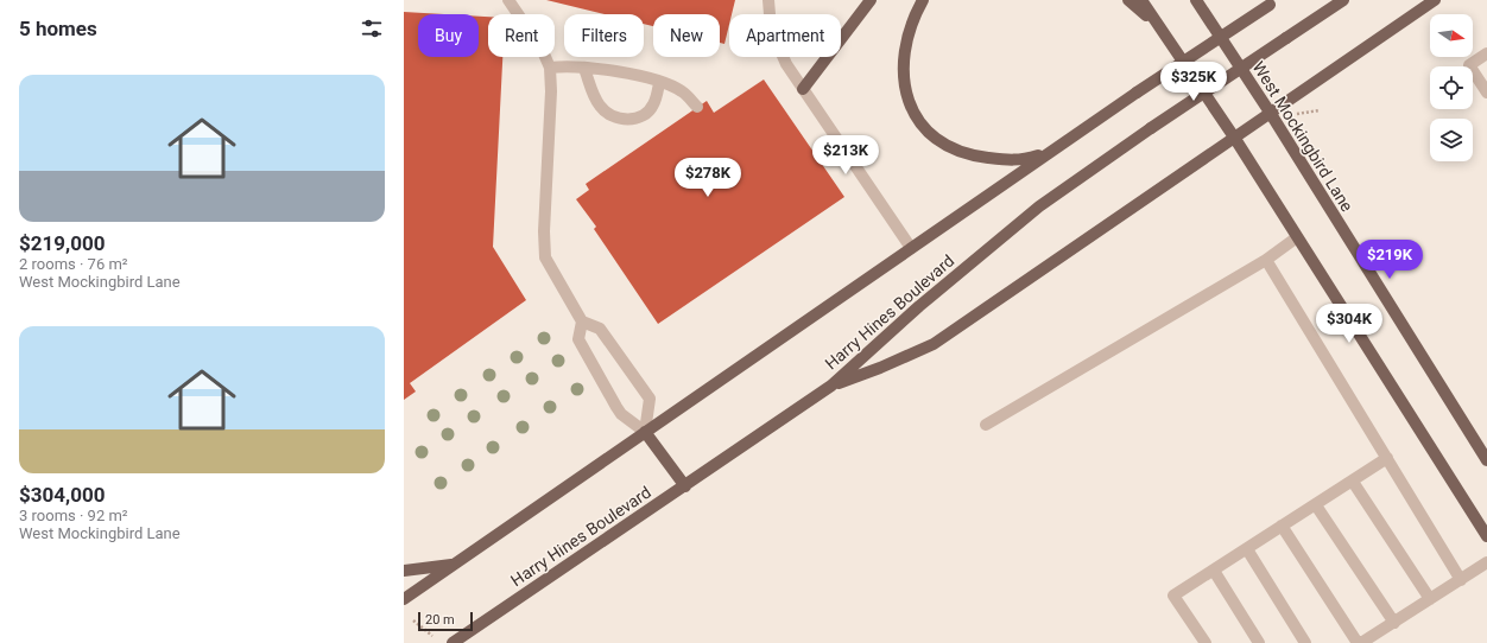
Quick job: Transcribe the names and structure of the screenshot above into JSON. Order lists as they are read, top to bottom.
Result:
{
  "streets": {
    "main road": ["West Mockingbird Lane", "Harry Hines Boulevard"]
  },
  "scale_bar": "20 m",
  "north": "right",
  "page": {
    "heading": "5 homes",
    "chip": [
      "Buy",
      "Rent",
      "Filters",
      "New",
      "Apartment"
    ],
    "list": [
      {
        "name": "$219,000",
        "note": "2 rooms · 76 m² · West Mockingbird Lane"
      },
      {
        "name": "$304,000",
        "note": "3 rooms · 92 m² · West Mockingbird Lane"
      }
    ],
    "price": [
      "$325K",
      "$213K",
      "$278K",
      "$219K",
      "$304K"
    ],
    "scale": "20 m"
  }
}
